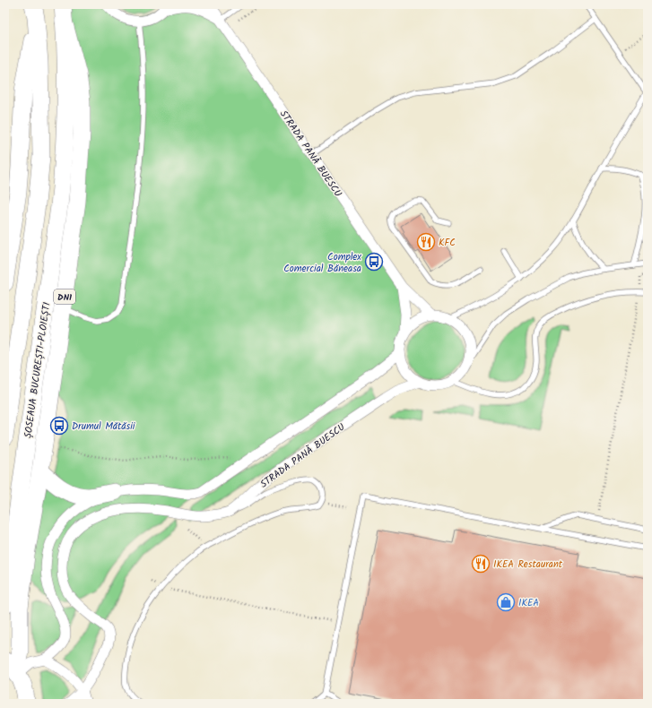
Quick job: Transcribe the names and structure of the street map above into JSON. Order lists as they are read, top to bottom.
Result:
{
  "streets": {
    "highway": ["DN1", "ȘOSEAUA BUCUREȘTI-PLOIEȘTI"],
    "street": ["STRADA PANĂ BUESCU"]
  },
  "crossings": [
    ["DN1", "ȘOSEAUA BUCUREȘTI-PLOIEȘTI"]
  ],
  "places": {
    "restaurant": ["KFC", "IKEA Restaurant"],
    "bus stop": ["Complex Comercial Băneasa", "Drumul Mătăsii"],
    "shop": ["IKEA"]
  }
}
